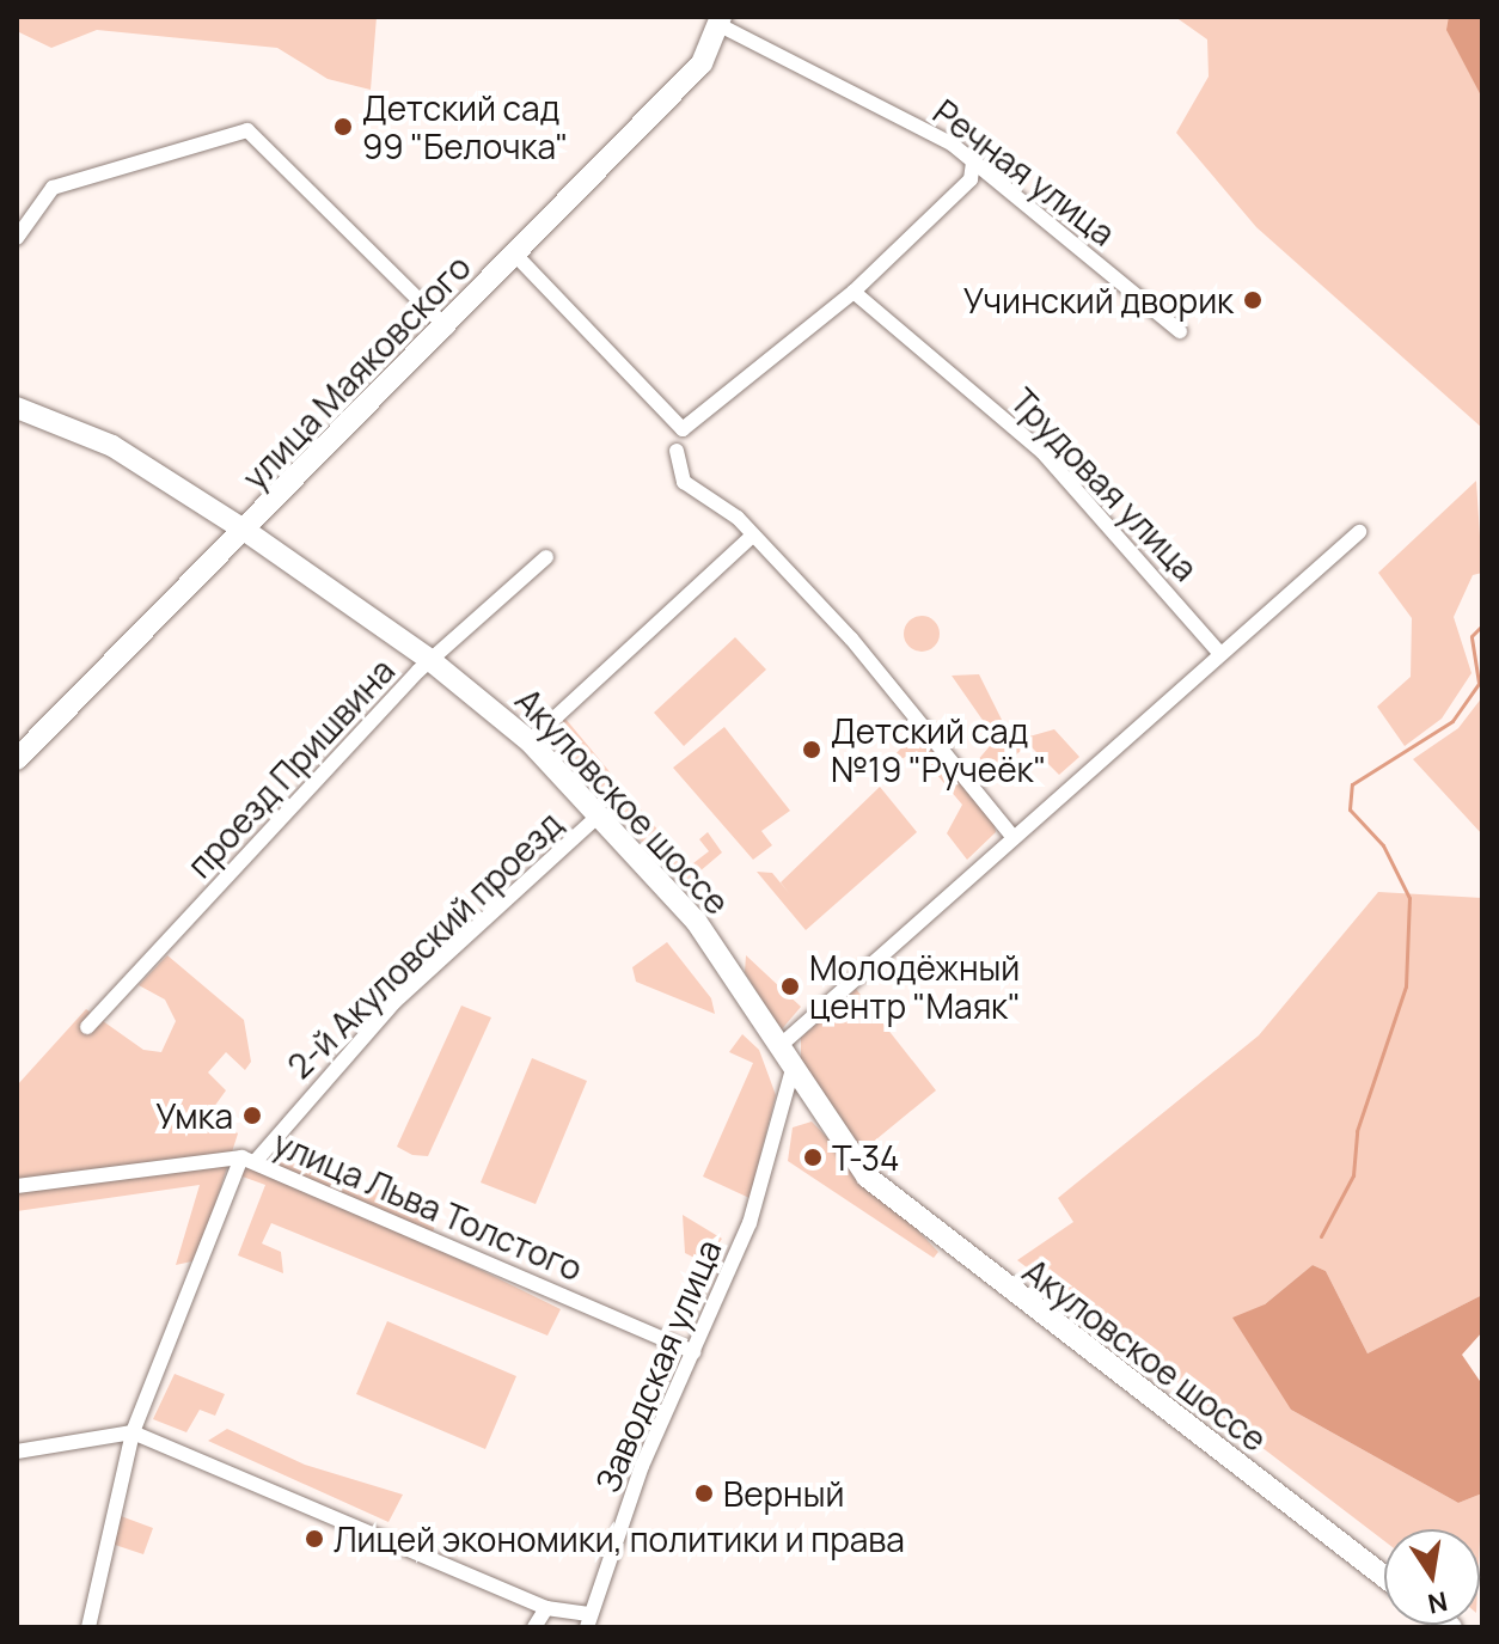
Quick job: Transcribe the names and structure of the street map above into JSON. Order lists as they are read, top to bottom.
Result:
{
  "streets": {
    "street": [
      "Речная улица",
      "улица Маяковского",
      "Трудовая улица",
      "проезд Пришвина",
      "Акуловское шоссе",
      "2-й Акуловский проезд",
      "улица Льва Толстого",
      "Заводская улица"
    ]
  },
  "crossings": [
    ["Речная улица", "улица Маяковского"],
    ["улица Маяковского", "Акуловское шоссе"],
    ["проезд Пришвина", "Акуловское шоссе"],
    ["Акуловское шоссе", "2-й Акуловский проезд"],
    ["Акуловское шоссе", "Заводская улица"],
    ["2-й Акуловский проезд", "улица Льва Толстого"],
    ["2-й Акуловский проезд", "Заводская улица"],
    ["улица Льва Толстого", "Заводская улица"]
  ],
  "places": [
    "Детский сад 99 \"Белочка\"",
    "Учинский дворик",
    "Детский сад №19 \"Ручеёк\"",
    "Молодёжный центр \"Маяк\"",
    "Умка",
    "Т-34",
    "Верный",
    "Лицей экономики, политики и права"
  ],
  "north": "bottom"
}
